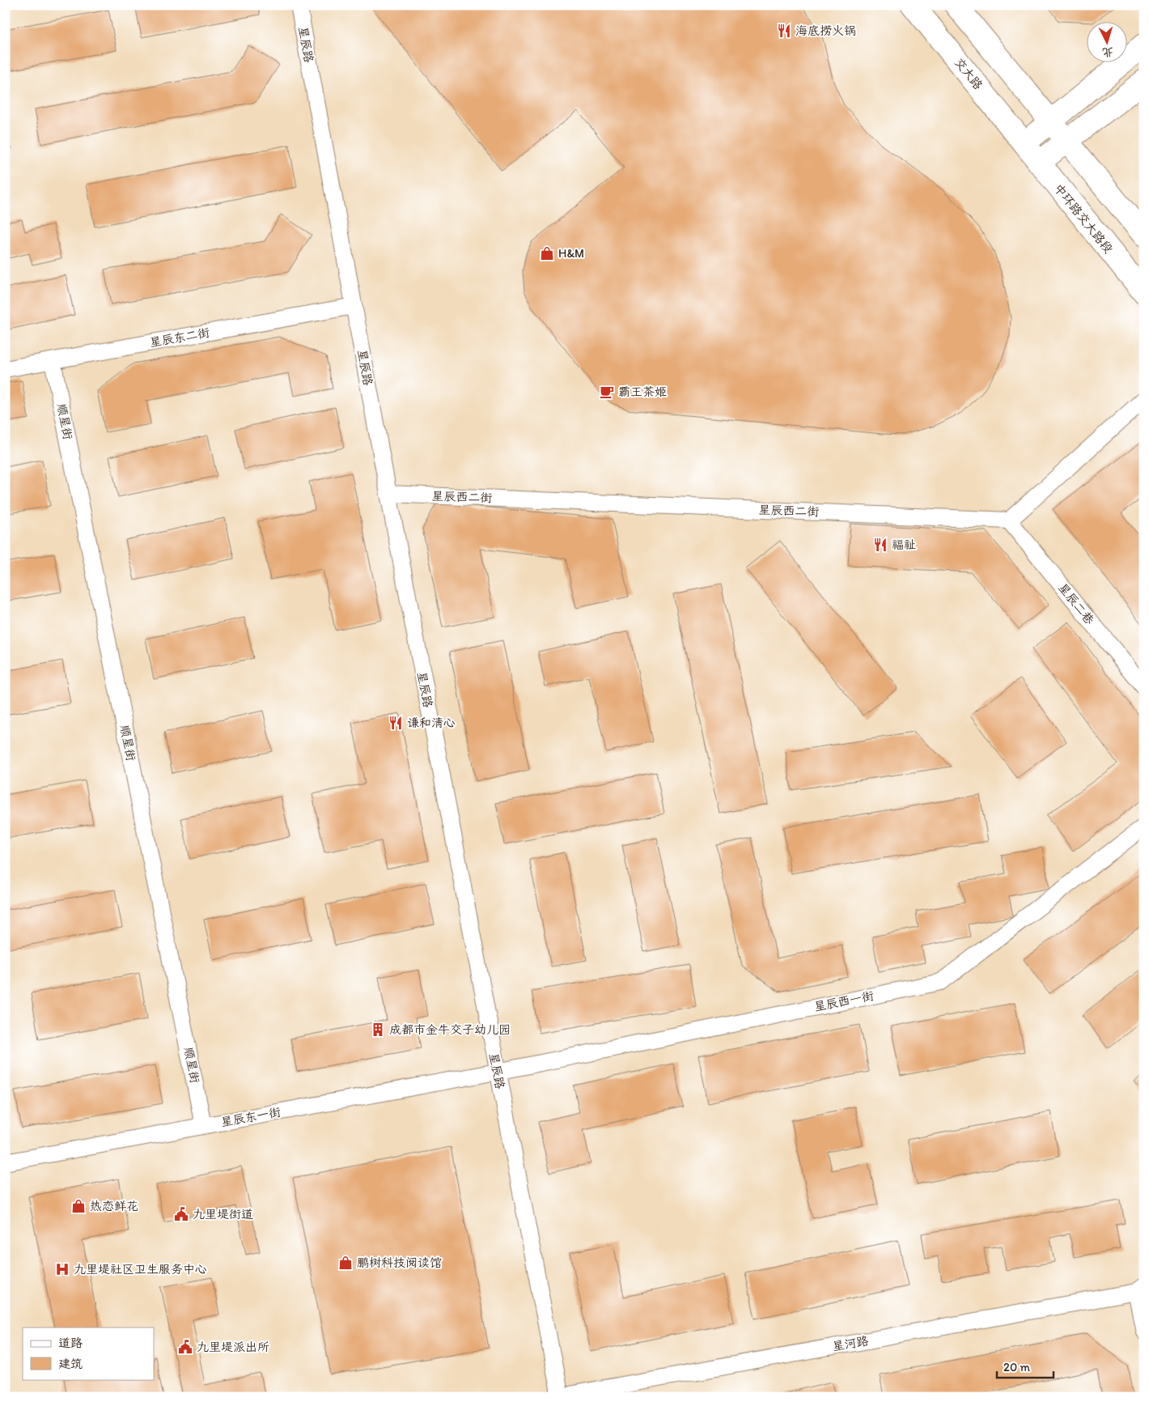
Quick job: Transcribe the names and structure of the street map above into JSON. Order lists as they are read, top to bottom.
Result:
{
  "streets": {
    "main road": ["交大路", "中环路交大路段"],
    "street": [
      "星辰路",
      "星辰东二街",
      "顺星街",
      "星辰西二街",
      "星辰二巷",
      "星辰西一街",
      "星辰东一街",
      "星河路"
    ]
  },
  "crossings": [
    ["星辰路", "星辰东二街"],
    ["星辰路", "星辰西二街"],
    ["星辰路", "星辰西一街"],
    ["星辰路", "星辰东一街"],
    ["星辰路", "星河路"],
    ["交大路", "中环路交大路段"],
    ["星辰东二街", "顺星街"],
    ["顺星街", "星辰东一街"],
    ["星辰西二街", "星辰二巷"],
    ["星辰西一街", "星辰东一街"]
  ],
  "places": {
    "restaurant": ["海底捞火锅", "福祉", "谦和清心"],
    "shop": ["H&M", "热恋鲜花", "鹏树科技阅读馆"],
    "cafe": ["霸王茶姬"],
    "building": ["成都市金牛交子幼儿园"],
    "public building": ["九里堤街道", "九里堤派出所"],
    "hospital": ["九里堤社区卫生服务中心"]
  },
  "legend": ["道路", "建筑"],
  "scale_bar": "20 m",
  "north": "bottom"
}
